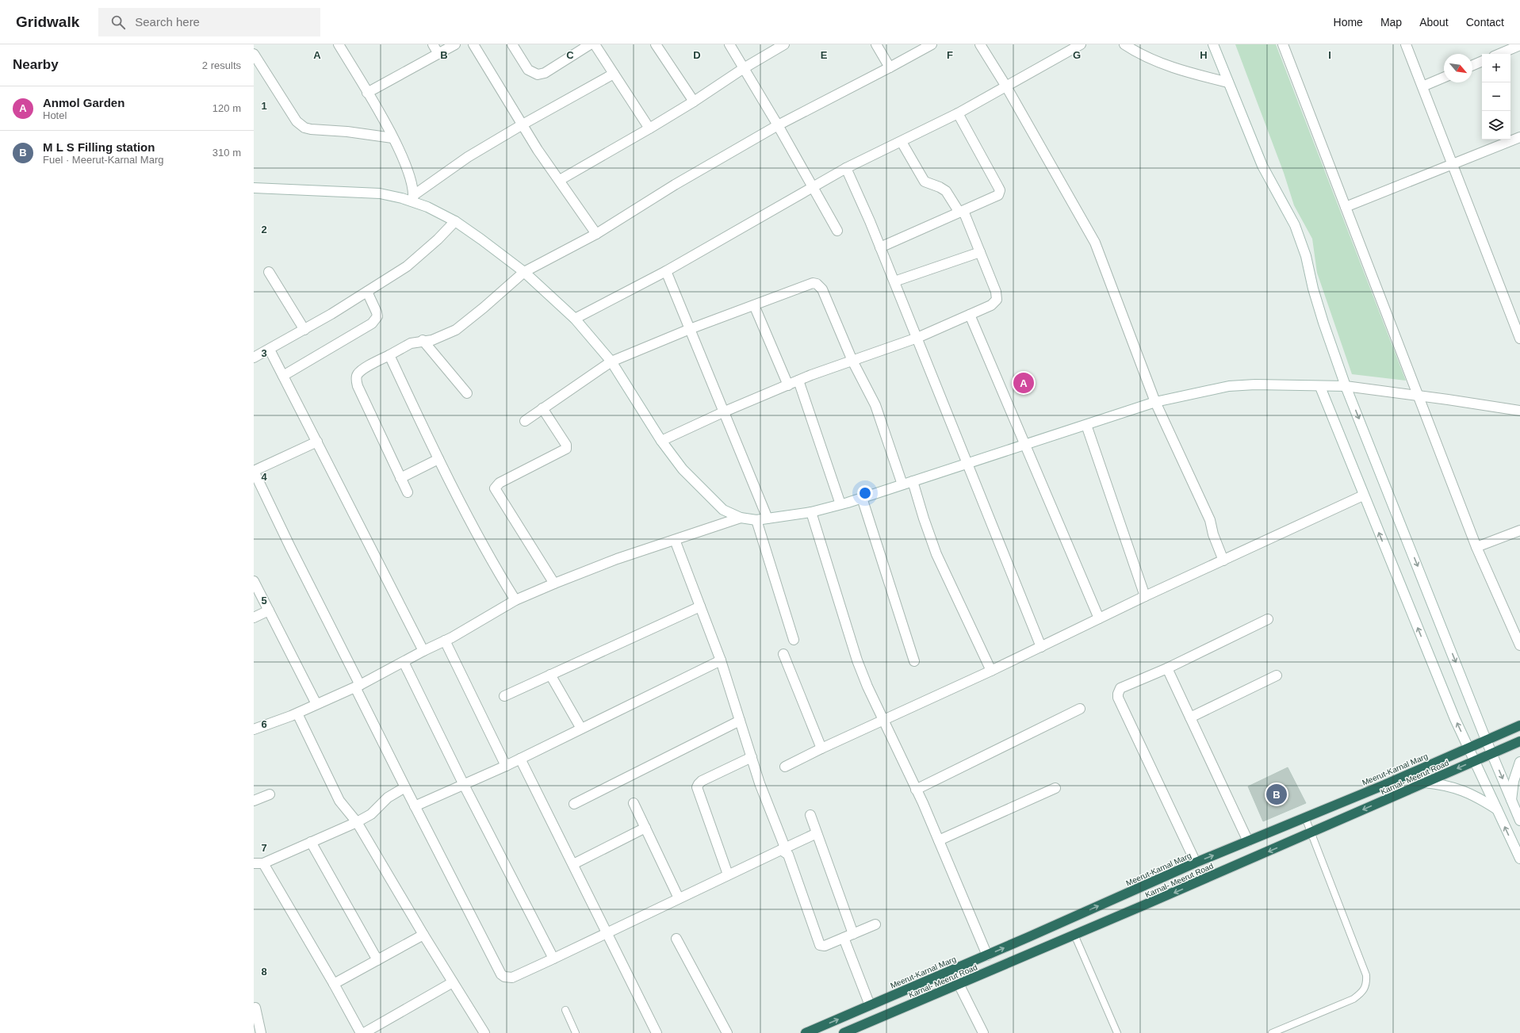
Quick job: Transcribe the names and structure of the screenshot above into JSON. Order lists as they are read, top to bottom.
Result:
{
  "streets": {
    "highway": ["Meerut-Karnal Marg", "Karnal- Meerut Road"]
  },
  "one_way": ["Meerut-Karnal Marg", "Karnal- Meerut Road"],
  "north": "bottom right",
  "page": {
    "header": "Gridwalk",
    "search": "Search here",
    "nav": [
      "Home",
      "Map",
      "About",
      "Contact"
    ],
    "heading": ["Nearby", "2 results"],
    "map_buttons": ["+", "−"],
    "list": [
      {
        "mark": "A",
        "name": "Anmol Garden",
        "note": "Hotel",
        "value": "120 m"
      },
      {
        "mark": "B",
        "name": "M L S Filling station",
        "note": "Fuel · Meerut-Karnal Marg",
        "value": "310 m"
      }
    ],
    "pins": ["A", "B"]
  },
  "grid": {
    "columns": [
      "A",
      "B",
      "C",
      "D",
      "E",
      "F",
      "G",
      "H",
      "I"
    ],
    "rows": [
      "1",
      "2",
      "3",
      "4",
      "5",
      "6",
      "7",
      "8"
    ]
  }
}
